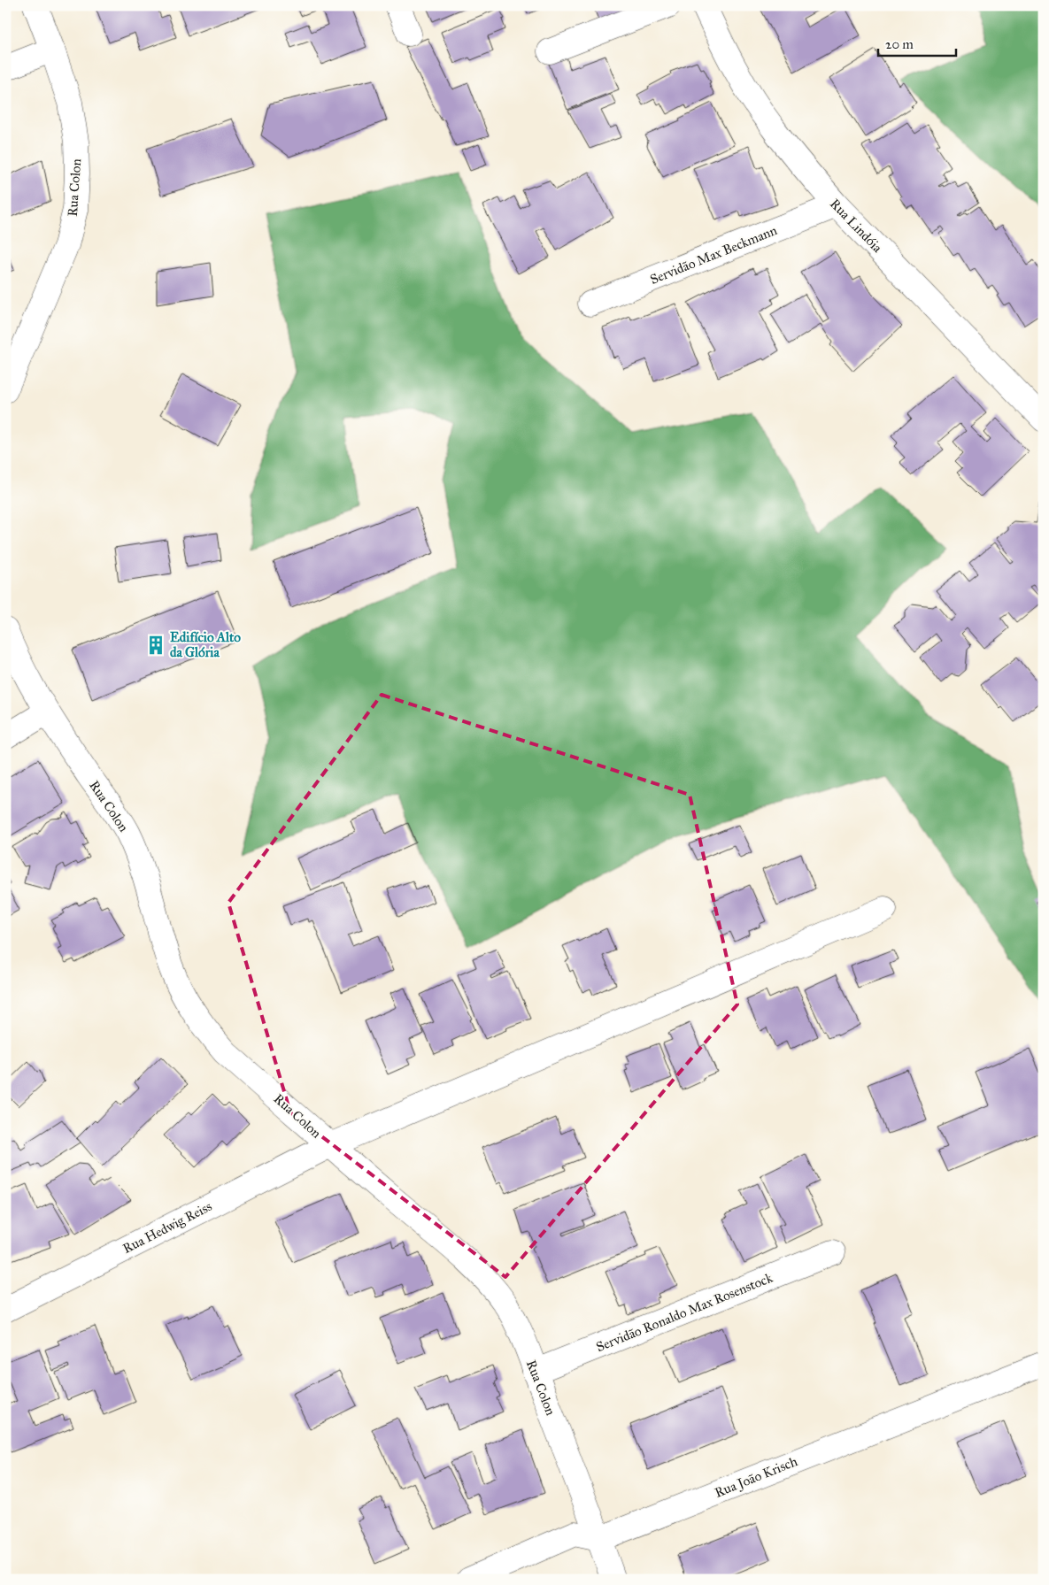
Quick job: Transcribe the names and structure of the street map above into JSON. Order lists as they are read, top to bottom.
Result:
{
  "streets": {
    "street": [
      "Rua Colon",
      "Rua Lindóia",
      "Servidão Max Beckmann",
      "Rua Hedwig Reiss",
      "Servidão Ronaldo Max Rosenstock",
      "Rua João Krisch"
    ]
  },
  "crossings": [
    ["Rua Colon", "Rua Hedwig Reiss"],
    ["Rua Colon", "Servidão Ronaldo Max Rosenstock"],
    ["Rua Colon", "Rua João Krisch"],
    ["Rua Lindóia", "Servidão Max Beckmann"]
  ],
  "places": {
    "building": ["Edifício Alto da Glória"]
  },
  "scale_bar": "20 m"
}
